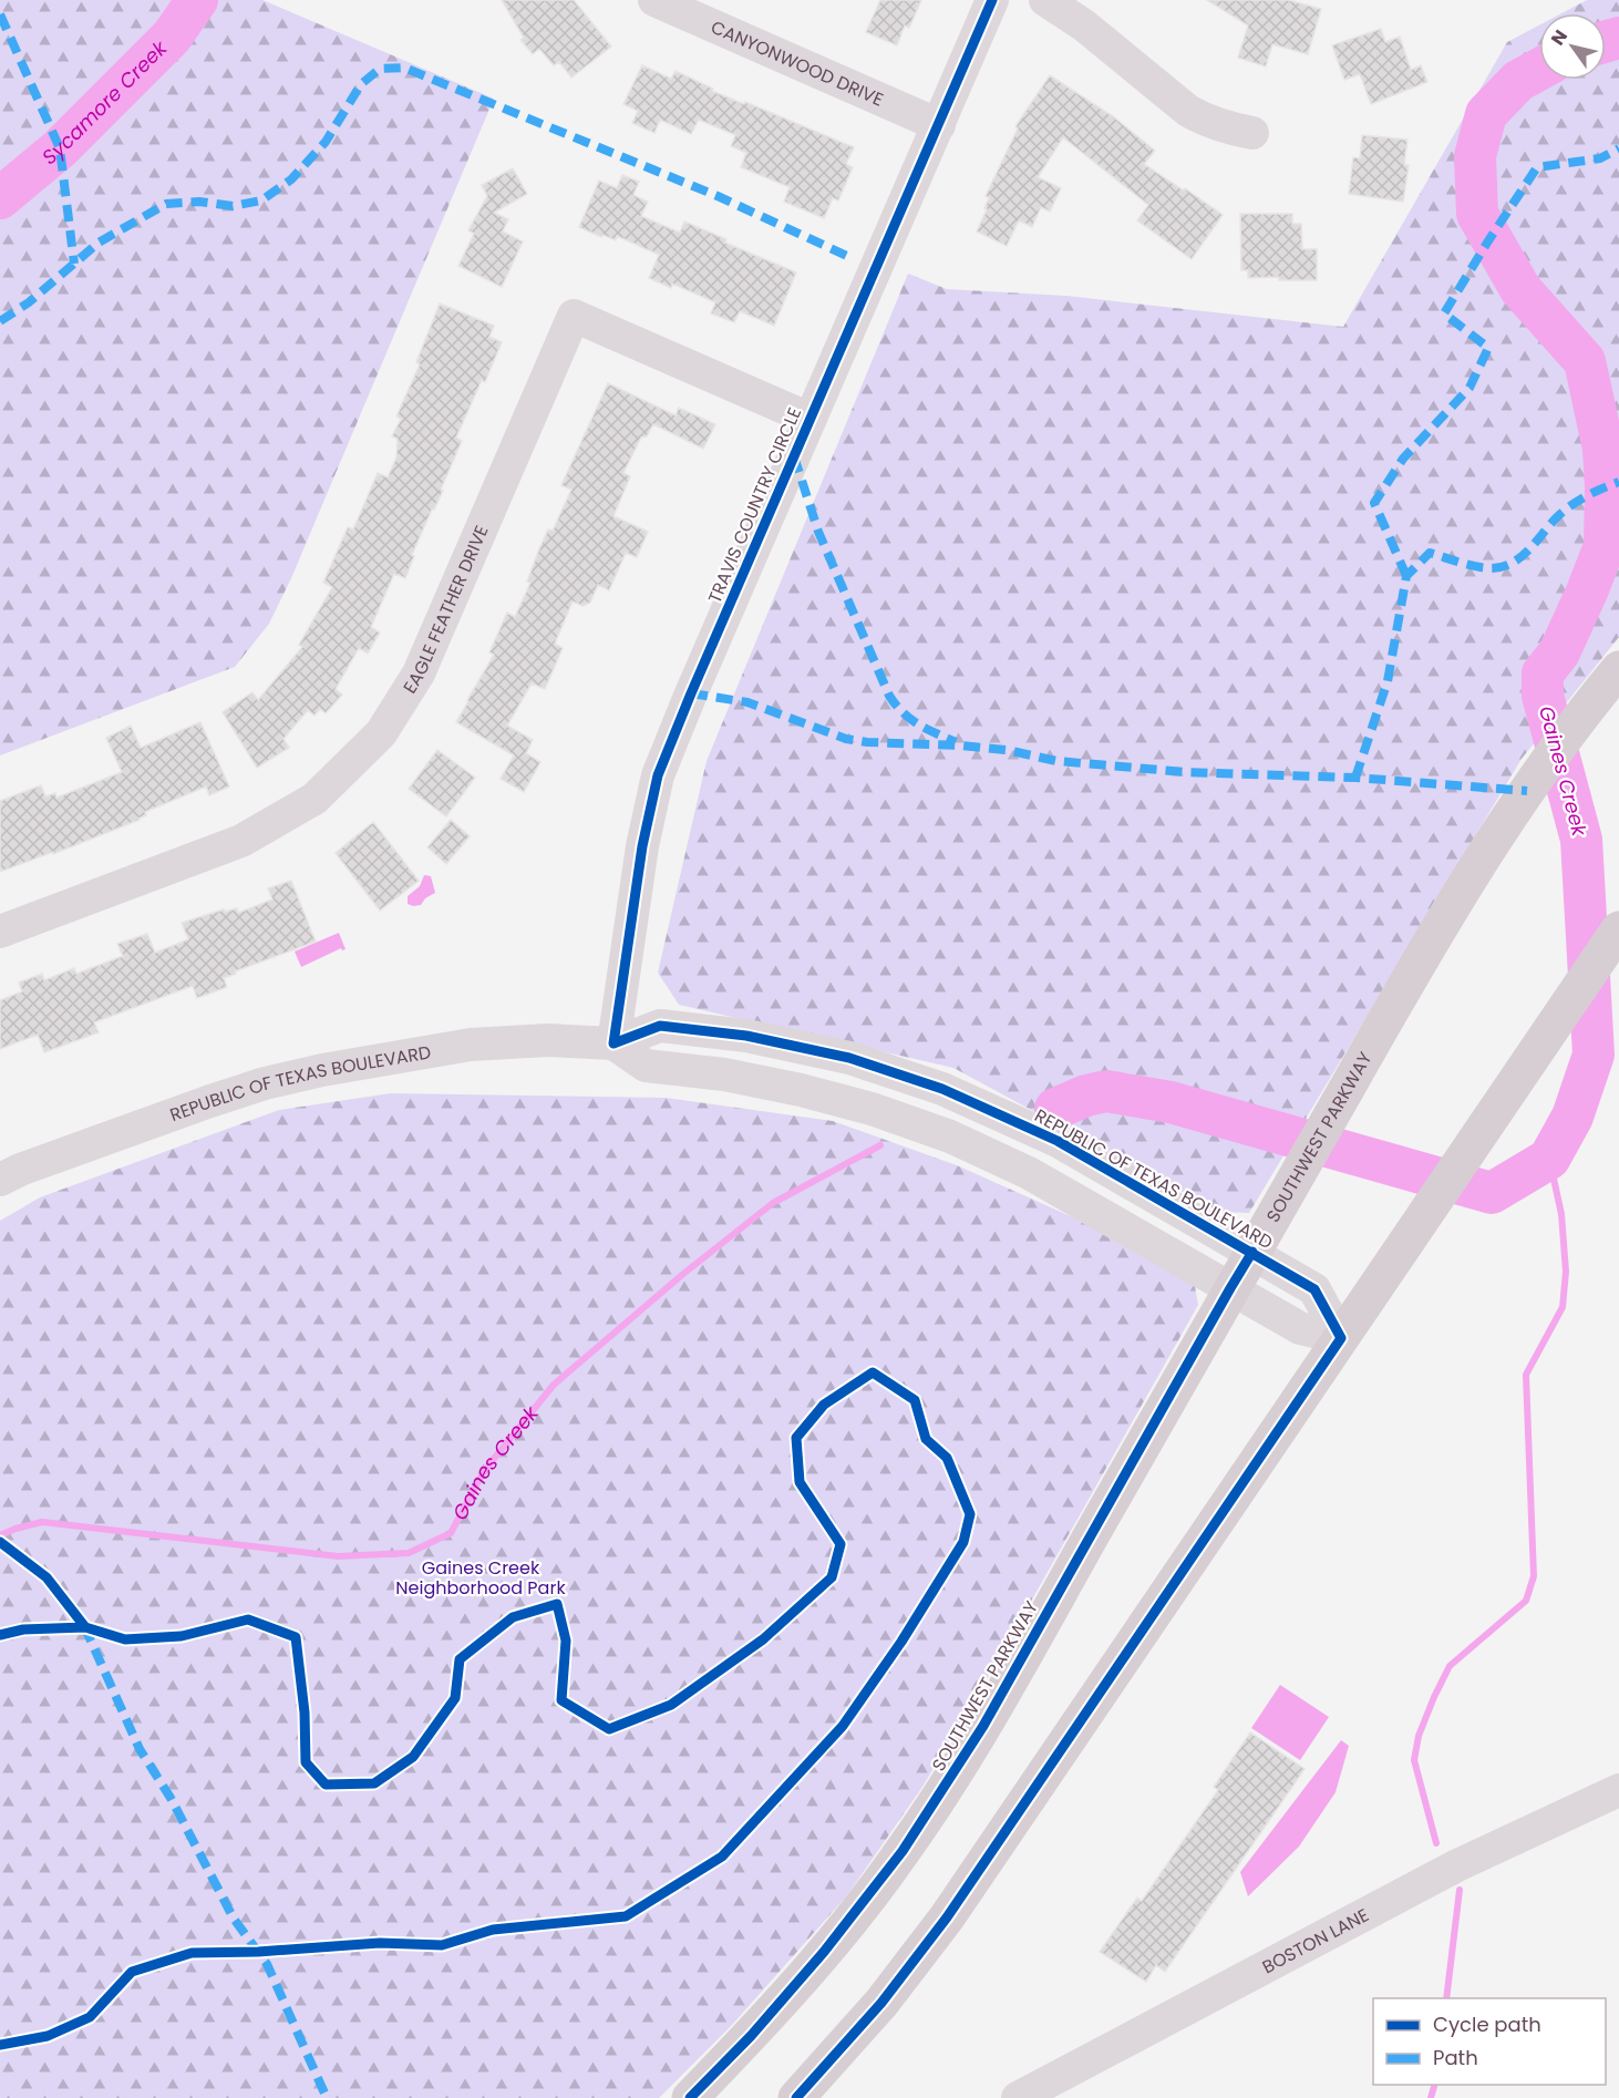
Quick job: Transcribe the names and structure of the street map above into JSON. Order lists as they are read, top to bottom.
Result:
{
  "streets": {
    "main road": ["SOUTHWEST PARKWAY"],
    "street": [
      "CANYONWOOD DRIVE",
      "TRAVIS COUNTRY CIRCLE",
      "EAGLE FEATHER DRIVE",
      "REPUBLIC OF TEXAS BOULEVARD",
      "BOSTON LANE"
    ]
  },
  "crossings": [
    ["CANYONWOOD DRIVE", "TRAVIS COUNTRY CIRCLE"],
    ["TRAVIS COUNTRY CIRCLE", "EAGLE FEATHER DRIVE"],
    ["TRAVIS COUNTRY CIRCLE", "REPUBLIC OF TEXAS BOULEVARD"],
    ["REPUBLIC OF TEXAS BOULEVARD", "SOUTHWEST PARKWAY"]
  ],
  "water": ["Sycamore Creek", "Gaines Creek"],
  "parks": ["Gaines Creek Neighborhood Park"],
  "legend": ["Cycle path", "Path"],
  "north": "top left"
}
